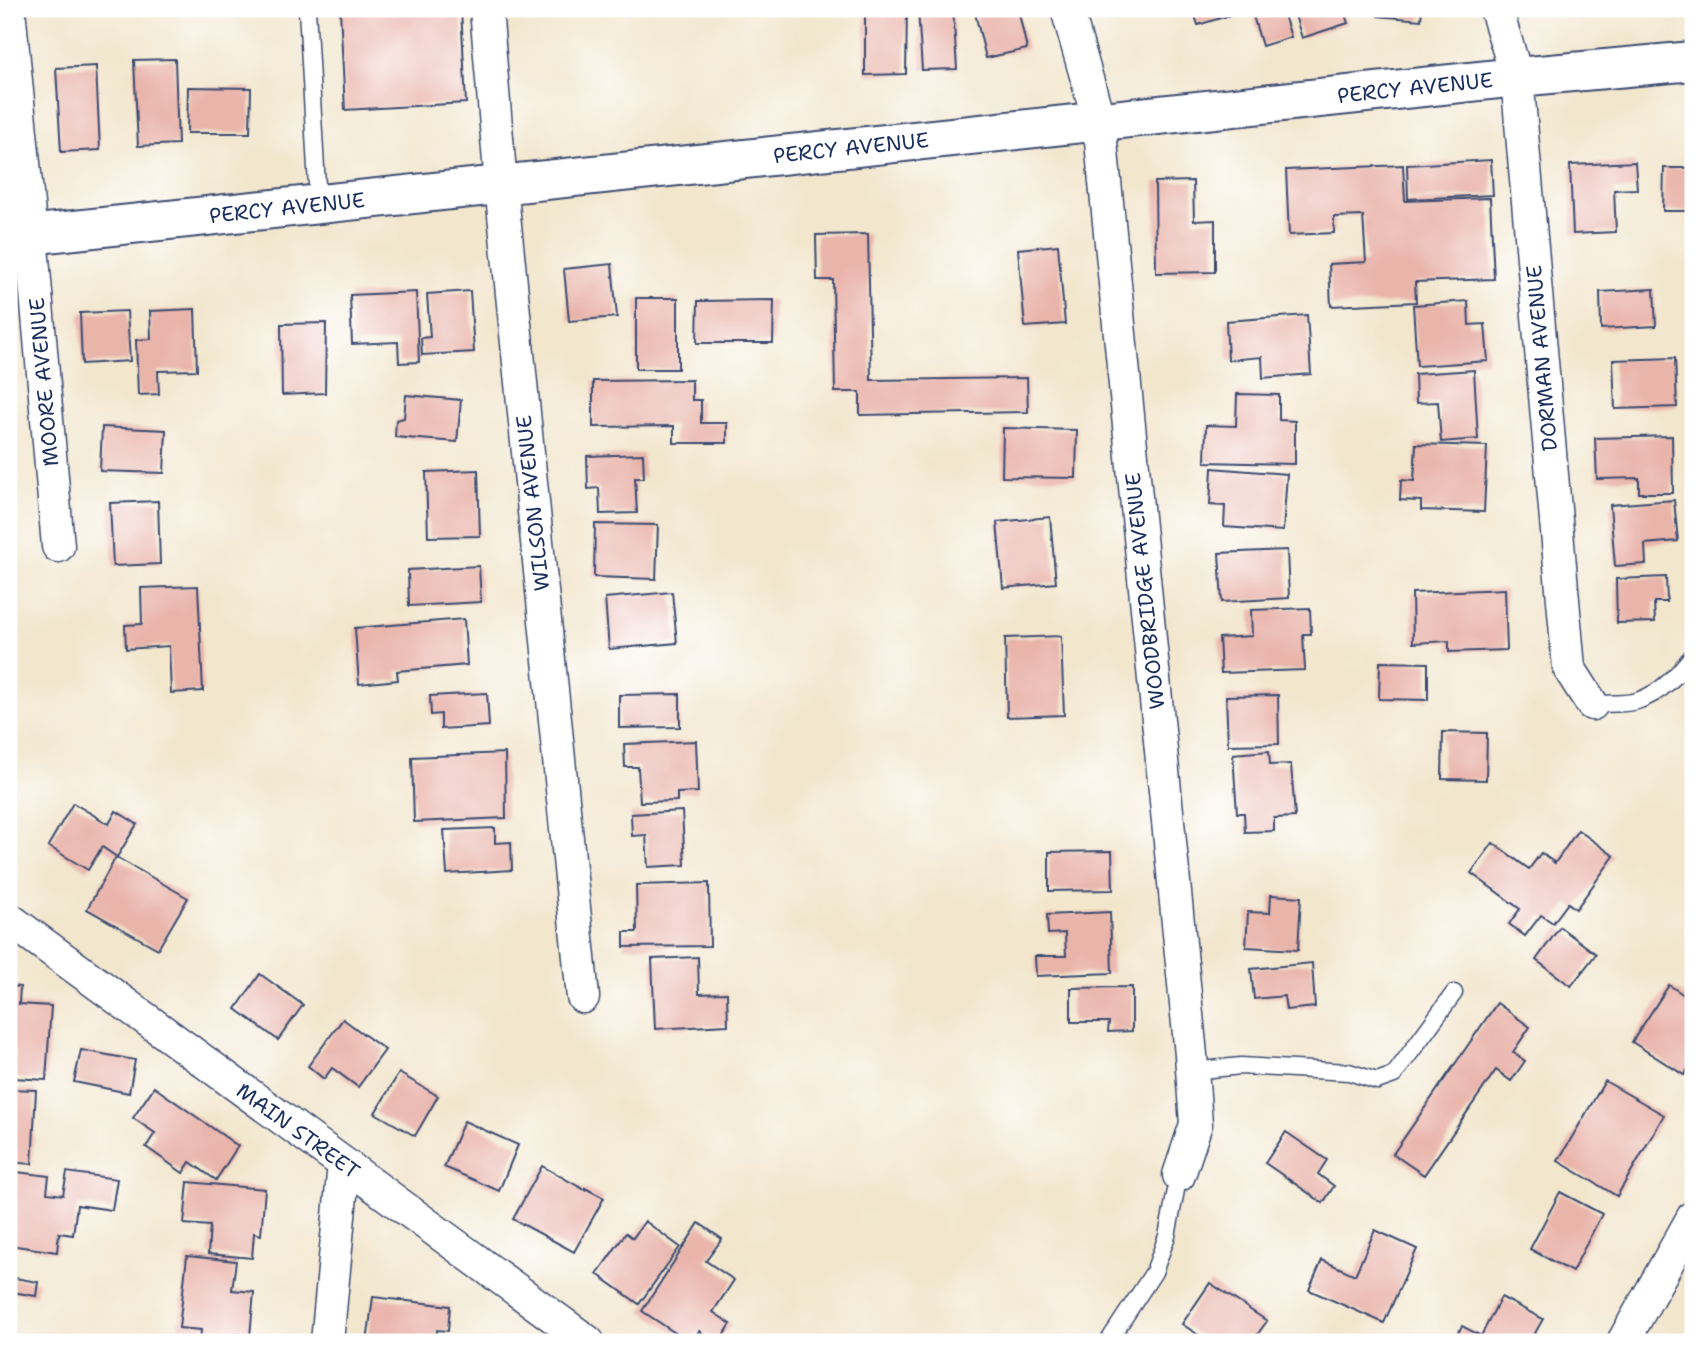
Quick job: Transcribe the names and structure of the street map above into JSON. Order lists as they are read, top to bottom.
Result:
{
  "streets": {
    "street": [
      "PERCY AVENUE",
      "DORMAN AVENUE",
      "MOORE AVENUE",
      "WILSON AVENUE",
      "WOODBRIDGE AVENUE",
      "MAIN STREET"
    ]
  },
  "crossings": [
    ["PERCY AVENUE", "DORMAN AVENUE"],
    ["PERCY AVENUE", "MOORE AVENUE"],
    ["PERCY AVENUE", "WILSON AVENUE"],
    ["PERCY AVENUE", "WOODBRIDGE AVENUE"]
  ]
}
